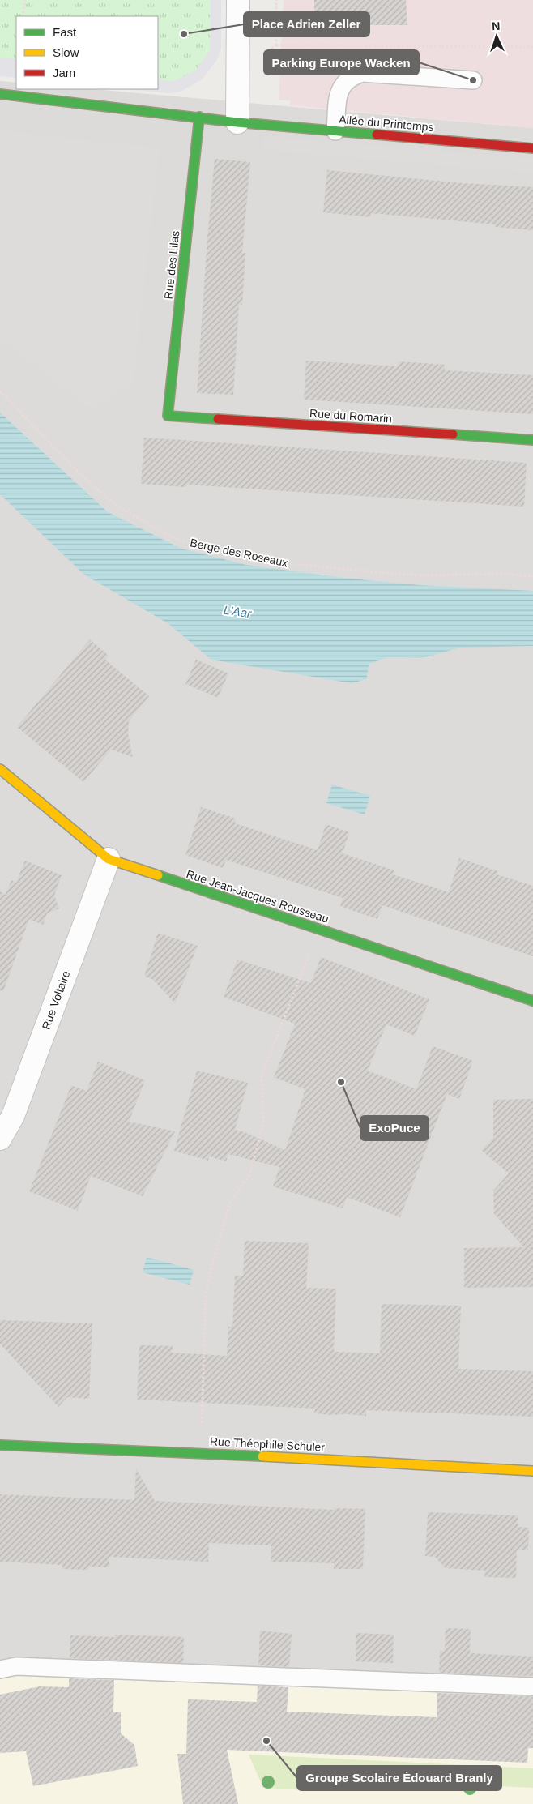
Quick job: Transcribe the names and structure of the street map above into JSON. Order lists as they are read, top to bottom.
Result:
{
  "streets": {
    "street": [
      "Allée du Printemps",
      "Rue des Lilas",
      "Rue du Romarin",
      "Rue Jean-Jacques Rousseau",
      "Rue Voltaire",
      "Rue Théophile Schuler"
    ],
    "path": ["Berge des Roseaux"]
  },
  "crossings": [
    ["Allée du Printemps", "Rue des Lilas"],
    ["Rue des Lilas", "Rue du Romarin"],
    ["Rue Jean-Jacques Rousseau", "Rue Voltaire"]
  ],
  "water": ["L'Aar"],
  "places": [
    "Place Adrien Zeller",
    "Parking Europe Wacken",
    "ExoPuce",
    "Groupe Scolaire Édouard Branly"
  ],
  "legend": ["Fast", "Slow", "Jam"],
  "north": "top"
}
